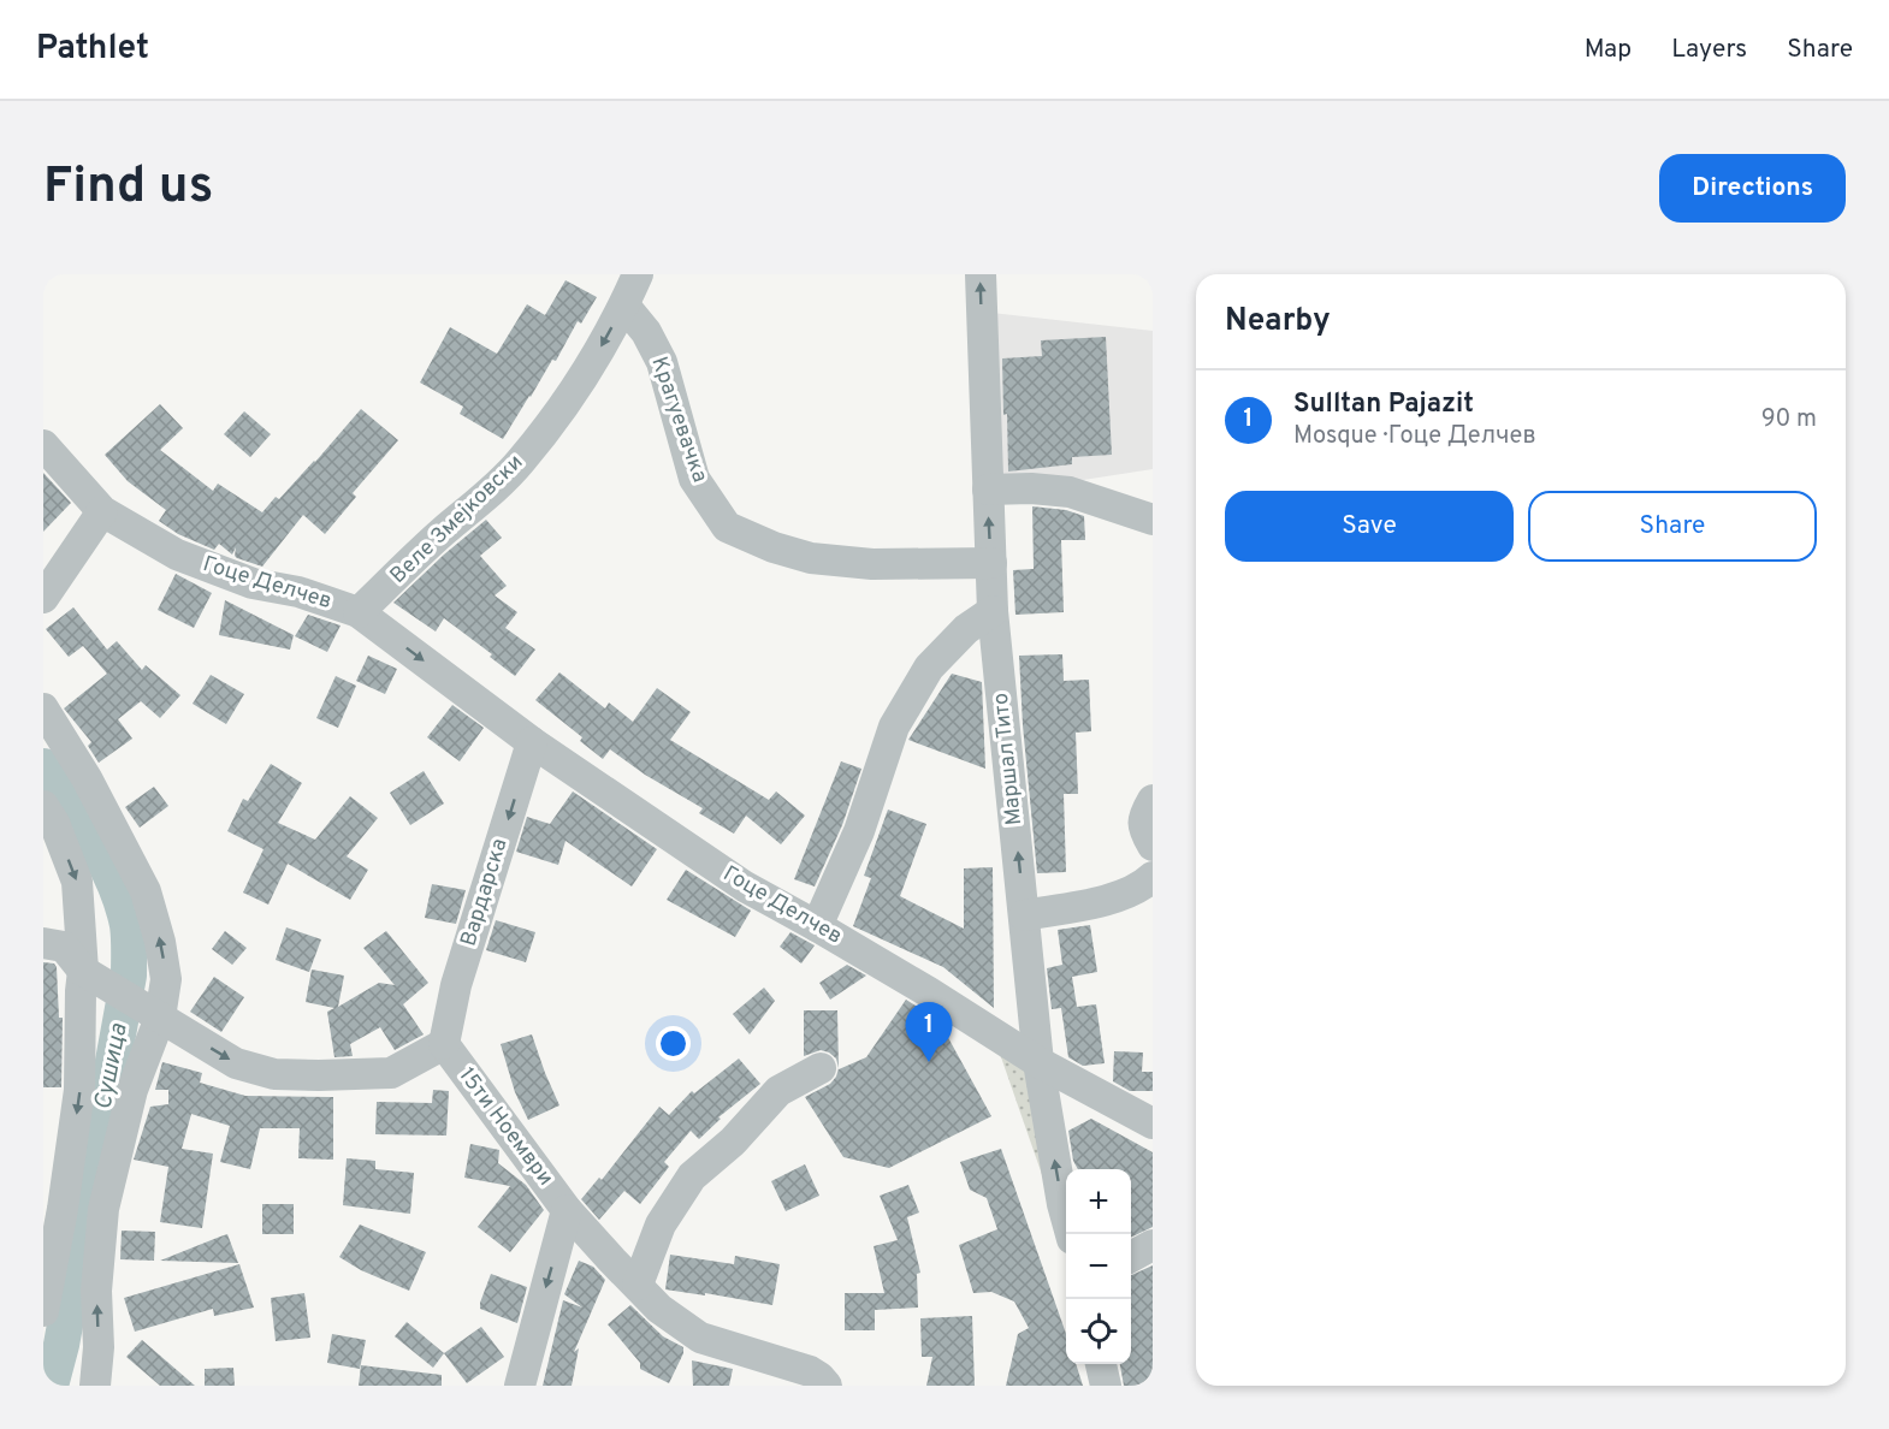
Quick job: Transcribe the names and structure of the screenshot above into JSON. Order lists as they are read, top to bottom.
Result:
{
  "streets": {
    "street": [
      "Крагуевачка",
      "Веле Змејковски",
      "Гоце Делчев",
      "Маршал Тито",
      "Вардарска",
      "15ти Ноември"
    ]
  },
  "crossings": [
    ["Крагуевачка", "Веле Змејковски"],
    ["Крагуевачка", "Маршал Тито"],
    ["Веле Змејковски", "Гоце Делчев"],
    ["Гоце Делчев", "Маршал Тито"],
    ["Гоце Делчев", "Вардарска"],
    ["Вардарска", "15ти Ноември"]
  ],
  "one_way": ["Веле Змејковски", "Маршал Тито", "Вардарска"],
  "water": ["Сушица"],
  "page": {
    "header": "Pathlet",
    "nav": ["Map", "Layers", "Share"],
    "buttons": [
      "Directions",
      ["Save", "Share"]
    ],
    "title": "Find us",
    "heading": "Nearby",
    "list": [
      {
        "mark": "1",
        "name": "Sulltan Pajazit",
        "note": "Mosque · Гоце Делчев",
        "value": "90 m"
      }
    ],
    "pins": "1",
    "map_buttons": ["+", "−"]
  }
}
